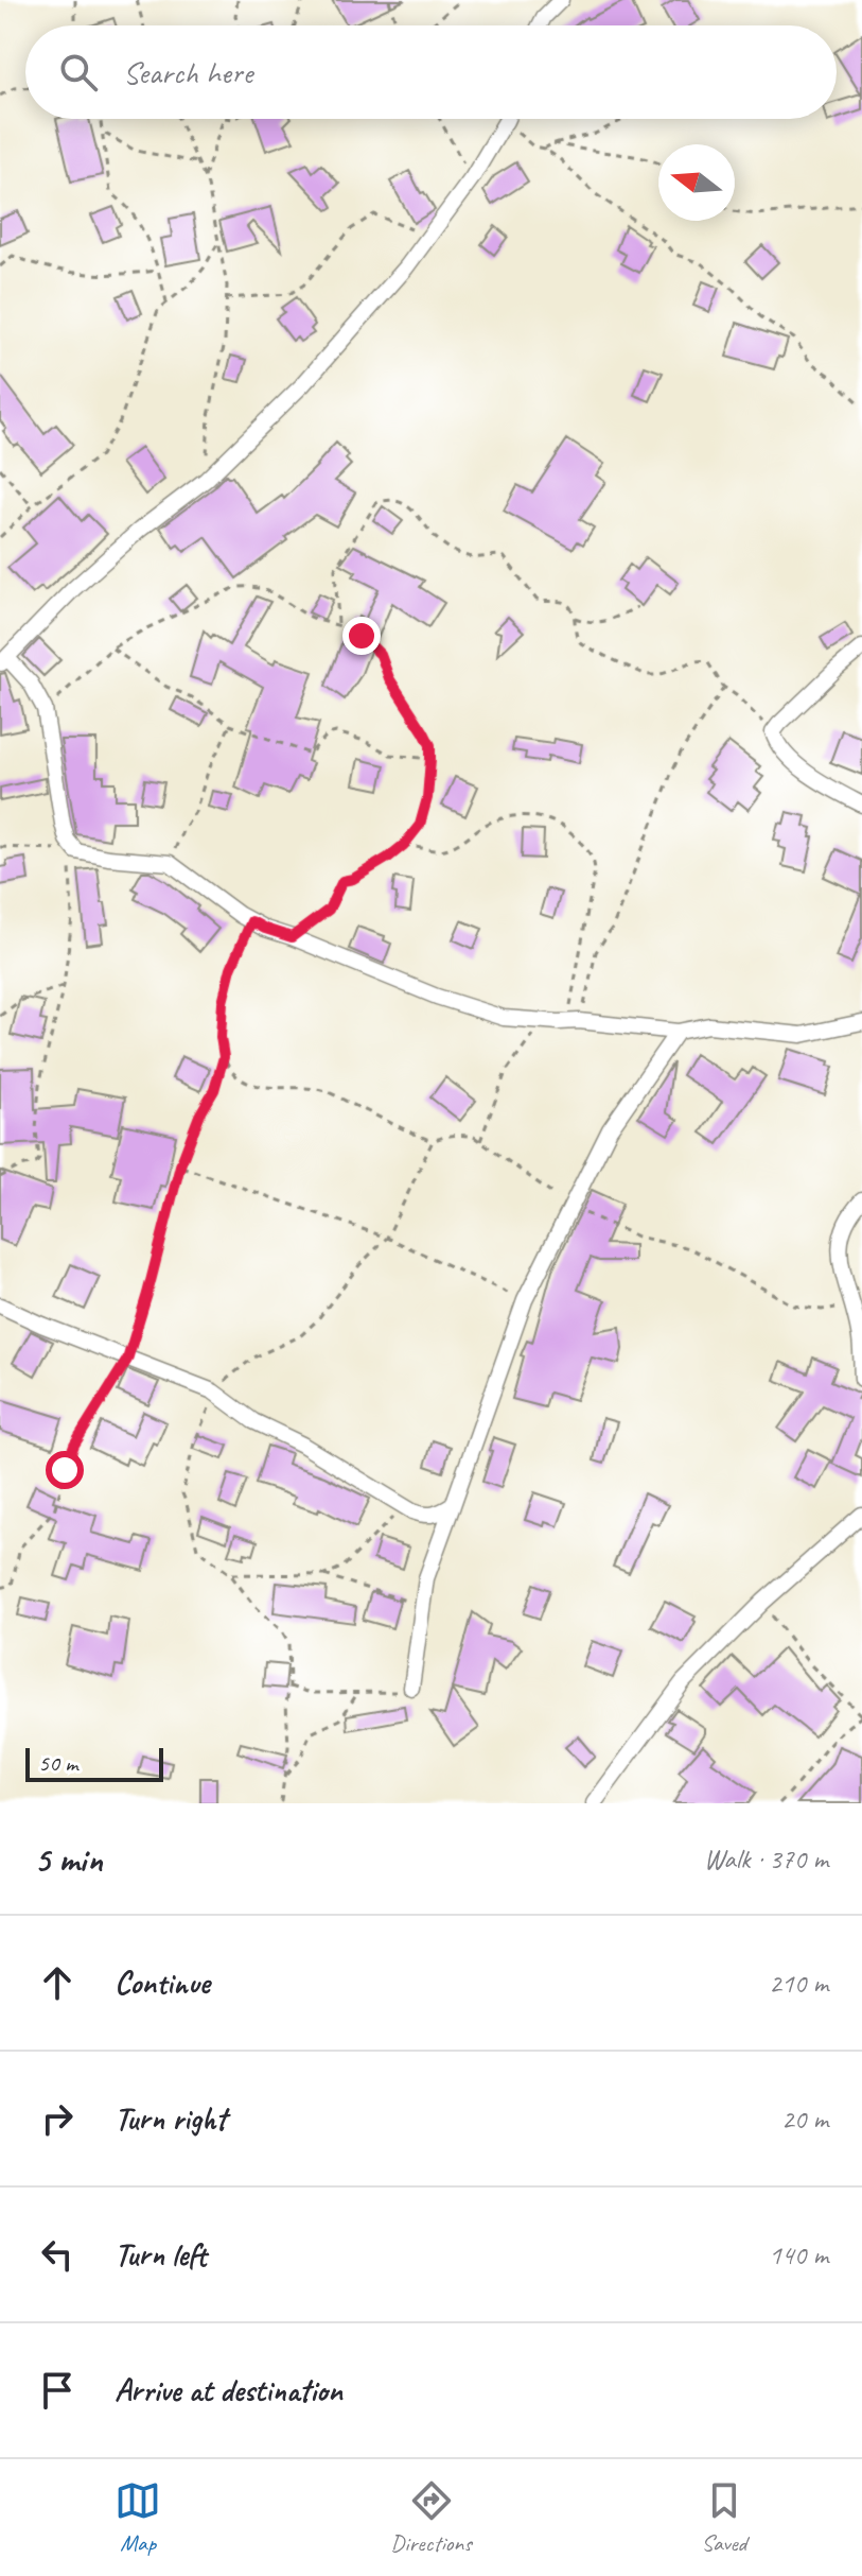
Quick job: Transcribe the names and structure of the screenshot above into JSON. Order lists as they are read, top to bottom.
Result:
{
  "scale_bar": "50 m",
  "north": "left",
  "page": {
    "search": "Search here",
    "scale": "50 m",
    "heading": ["5 min", "Walk · 370 m"],
    "list": [
      ["Continue", "210 m"],
      ["Turn right", "20 m"],
      ["Turn left", "140 m"],
      "Arrive at destination"
    ],
    "nav": ["Map", "Directions", "Saved"]
  }
}
